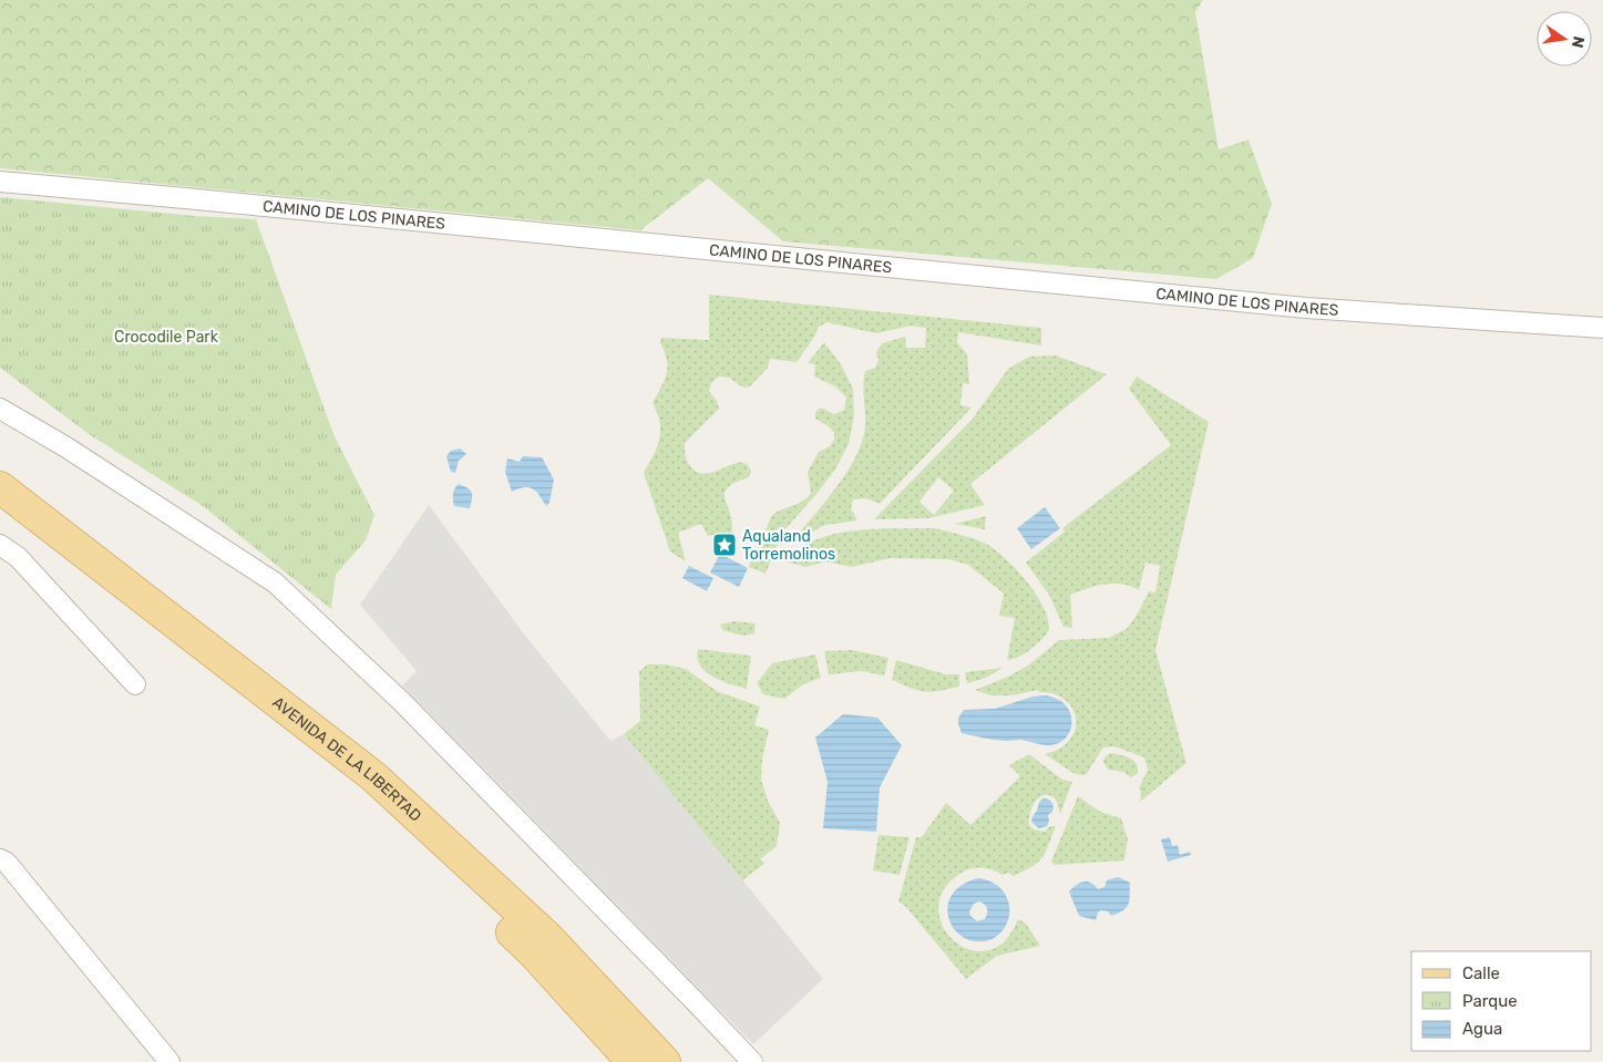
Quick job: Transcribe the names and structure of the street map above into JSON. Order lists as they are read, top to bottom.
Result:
{
  "streets": {
    "main road": ["AVENIDA DE LA LIBERTAD"],
    "street": ["CAMINO DE LOS PINARES"]
  },
  "parks": ["Crocodile Park"],
  "places": {
    "place": ["Aqualand Torremolinos"]
  },
  "legend": ["Calle", "Parque", "Agua"],
  "north": "right"
}
